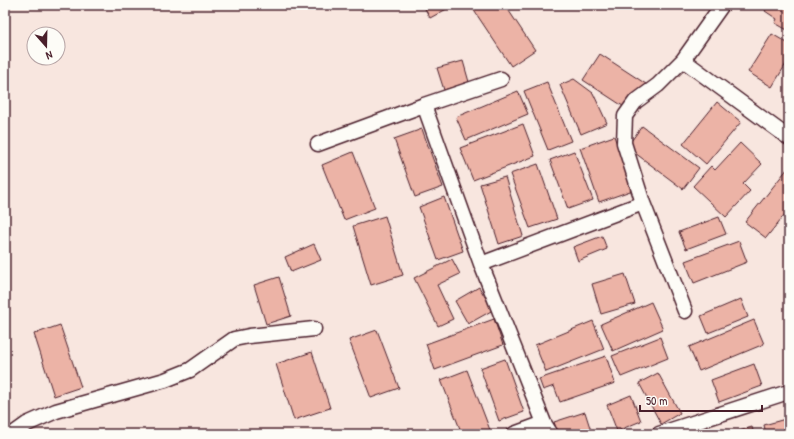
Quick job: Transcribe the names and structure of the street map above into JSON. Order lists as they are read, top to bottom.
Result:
{
  "scale_bar": "50 m",
  "north": "bottom"
}
